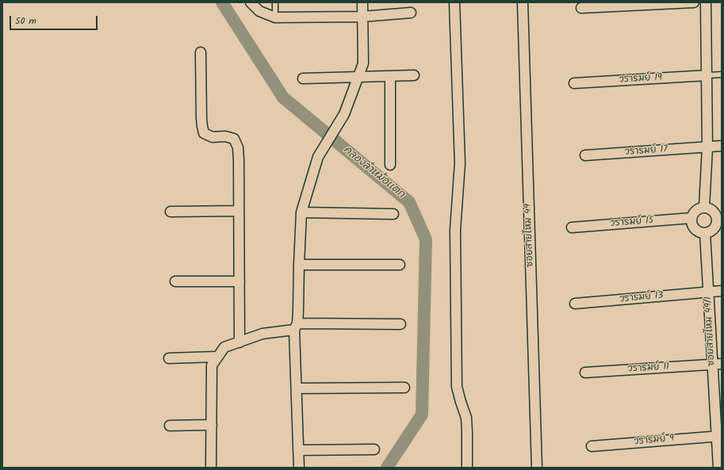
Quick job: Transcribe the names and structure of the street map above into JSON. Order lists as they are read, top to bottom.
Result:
{
  "streets": {
    "street": [
      "วรารมย์ 19",
      "วรารมย์ 17",
      "วรารมย์ 15",
      "ซอยสายไหม 49",
      "วรารมย์ 13",
      "ซอยสายไหม 49/1",
      "วรารมย์ 11",
      "วรารมย์ 9"
    ]
  },
  "crossings": [
    ["วรารมย์ 15", "ซอยสายไหม 49/1"],
    ["วรารมย์ 13", "ซอยสายไหม 49/1"],
    ["ซอยสายไหม 49/1", "วรารมย์ 11"],
    ["ซอยสายไหม 49/1", "วรารมย์ 9"]
  ],
  "water": ["คลองลำหม้อแตก"],
  "scale_bar": "50 m"
}
